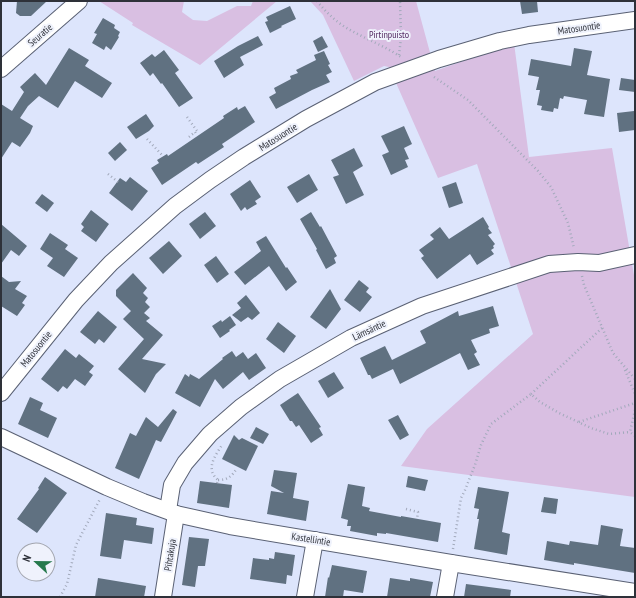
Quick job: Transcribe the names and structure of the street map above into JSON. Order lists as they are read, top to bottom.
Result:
{
  "streets": {
    "street": [
      "Matosuontie",
      "Seuratie",
      "Lämsäntie",
      "Kastellintie",
      "Pihtakuja"
    ]
  },
  "crossings": [
    ["Lämsäntie", "Kastellintie"],
    ["Lämsäntie", "Pihtakuja"],
    ["Kastellintie", "Pihtakuja"]
  ],
  "parks": ["Pirtinpuisto"],
  "north": "left"
}
